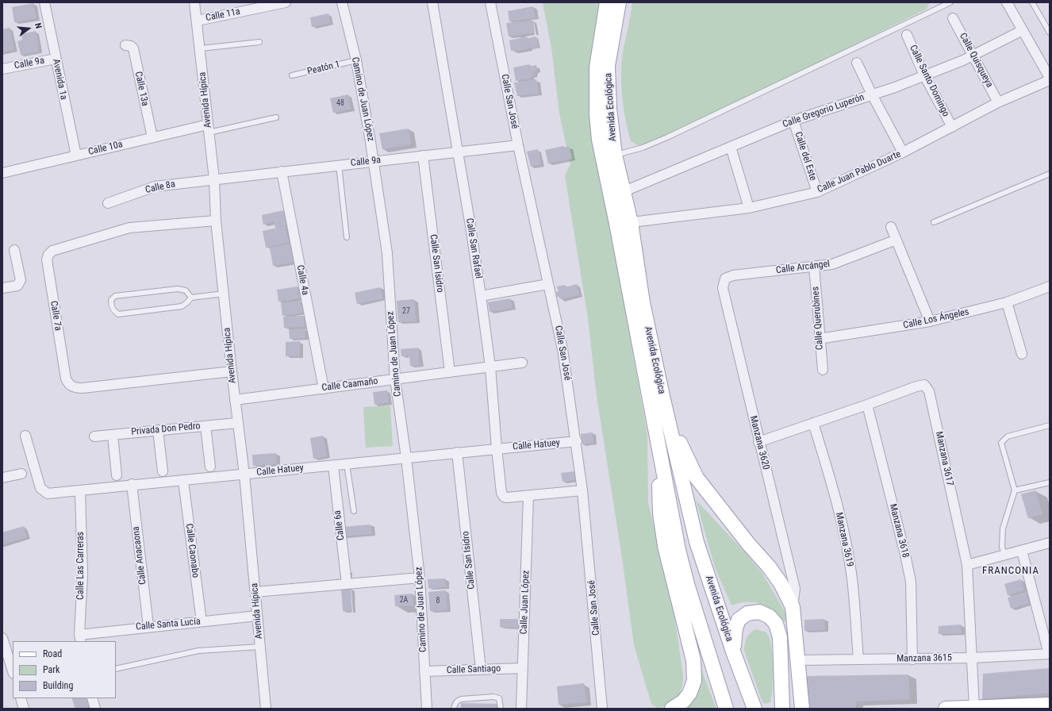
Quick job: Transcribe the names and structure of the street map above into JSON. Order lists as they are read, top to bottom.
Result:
{
  "streets": {
    "main road": ["Avenida Ecológica"],
    "street": [
      "Calle 11a",
      "Calle Quisqueya",
      "Calle 9a",
      "Avenida 1a",
      "Calle Santo Domingo",
      "Calle 13a",
      "Camino de Juan López",
      "Avenida Hípica",
      "Calle San José",
      "Calle Gregorio Luperón",
      "Calle 10a",
      "Calle del Este",
      "Calle Juan Pablo Duarte",
      "Calle 8a",
      "Calle San Rafael",
      "Calle San Isidro",
      "Calle Arcángel",
      "Calle 4a",
      "Calle 7a",
      "Calle Querubines",
      "Calle Los Ángeles",
      "Calle Caamaño",
      "Privada Don Pedro",
      "Manzana 3620",
      "Calle Hatuey",
      "Manzana 3617",
      "Calle 6a",
      "Manzana 3618",
      "Manzana 3619",
      "Calle Caonabo",
      "Calle Anacaona",
      "Calle Las Carreras",
      "Calle Juan López",
      "Calle Santa Lucía",
      "Manzana 3615",
      "Calle Santiago"
    ],
    "lane": ["Peatón 1"]
  },
  "crossings": [
    ["Calle 11a", "Avenida Hípica"],
    ["Calle Quisqueya", "Calle Gregorio Luperón"],
    ["Calle Quisqueya", "Calle Juan Pablo Duarte"],
    ["Calle 9a", "Avenida 1a"],
    ["Calle 9a", "Camino de Juan López"],
    ["Calle 9a", "Avenida Hípica"],
    ["Calle 9a", "Calle San José"],
    ["Calle 9a", "Calle 8a"],
    ["Calle 9a", "Calle San Rafael"],
    ["Calle 9a", "Calle San Isidro"],
    ["Calle 9a", "Calle 4a"],
    ["Peatón 1", "Camino de Juan López"],
    ["Avenida 1a", "Calle 10a"],
    ["Calle Santo Domingo", "Calle Gregorio Luperón"],
    ["Calle Santo Domingo", "Calle Juan Pablo Duarte"],
    ["Calle 13a", "Calle 10a"],
    ["Camino de Juan López", "Calle Caamaño"],
    ["Camino de Juan López", "Calle Hatuey"],
    ["Camino de Juan López", "Calle Santiago"],
    ["Avenida Hípica", "Calle 10a"],
    ["Avenida Hípica", "Calle 8a"],
    ["Avenida Hípica", "Calle 7a"],
    ["Avenida Hípica", "Calle Caamaño"],
    ["Avenida Hípica", "Privada Don Pedro"],
    ["Avenida Hípica", "Calle Hatuey"],
    ["Avenida Hípica", "Calle Santa Lucía"],
    ["Calle San José", "Calle Hatuey"],
    ["Avenida Ecológica", "Calle Gregorio Luperón"],
    ["Avenida Ecológica", "Calle Juan Pablo Duarte"],
    ["Calle Gregorio Luperón", "Calle del Este"],
    ["Calle del Este", "Calle Juan Pablo Duarte"],
    ["Calle San Rafael", "Calle Caamaño"],
    ["Calle San Rafael", "Calle Hatuey"],
    ["Calle San Rafael", "Calle Juan López"],
    ["Calle San Isidro", "Calle Caamaño"],
    ["Calle San Isidro", "Calle Hatuey"],
    ["Calle San Isidro", "Calle Santiago"],
    ["Calle Arcángel", "Calle Querubines"],
    ["Calle Arcángel", "Manzana 3620"],
    ["Calle 4a", "Calle Caamaño"],
    ["Calle Querubines", "Calle Los Ángeles"],
    ["Manzana 3620", "Manzana 3617"],
    ["Calle Hatuey", "Calle 6a"],
    ["Calle Hatuey", "Calle Caonabo"],
    ["Calle Hatuey", "Calle Anacaona"],
    ["Calle Hatuey", "Calle Las Carreras"],
    ["Manzana 3617", "Manzana 3618"],
    ["Manzana 3617", "Manzana 3619"],
    ["Manzana 3617", "Manzana 3615"],
    ["Manzana 3618", "Manzana 3615"],
    ["Manzana 3619", "Manzana 3615"],
    ["Calle Caonabo", "Calle Santa Lucía"],
    ["Calle Anacaona", "Calle Santa Lucía"],
    ["Calle Las Carreras", "Calle Santa Lucía"],
    ["Calle Juan López", "Calle Santiago"]
  ],
  "districts": ["FRANCONIA"],
  "house_numbers": [
    "48",
    "27",
    "2A",
    "8"
  ],
  "legend": ["Road", "Park", "Building"],
  "north": "right"
}
